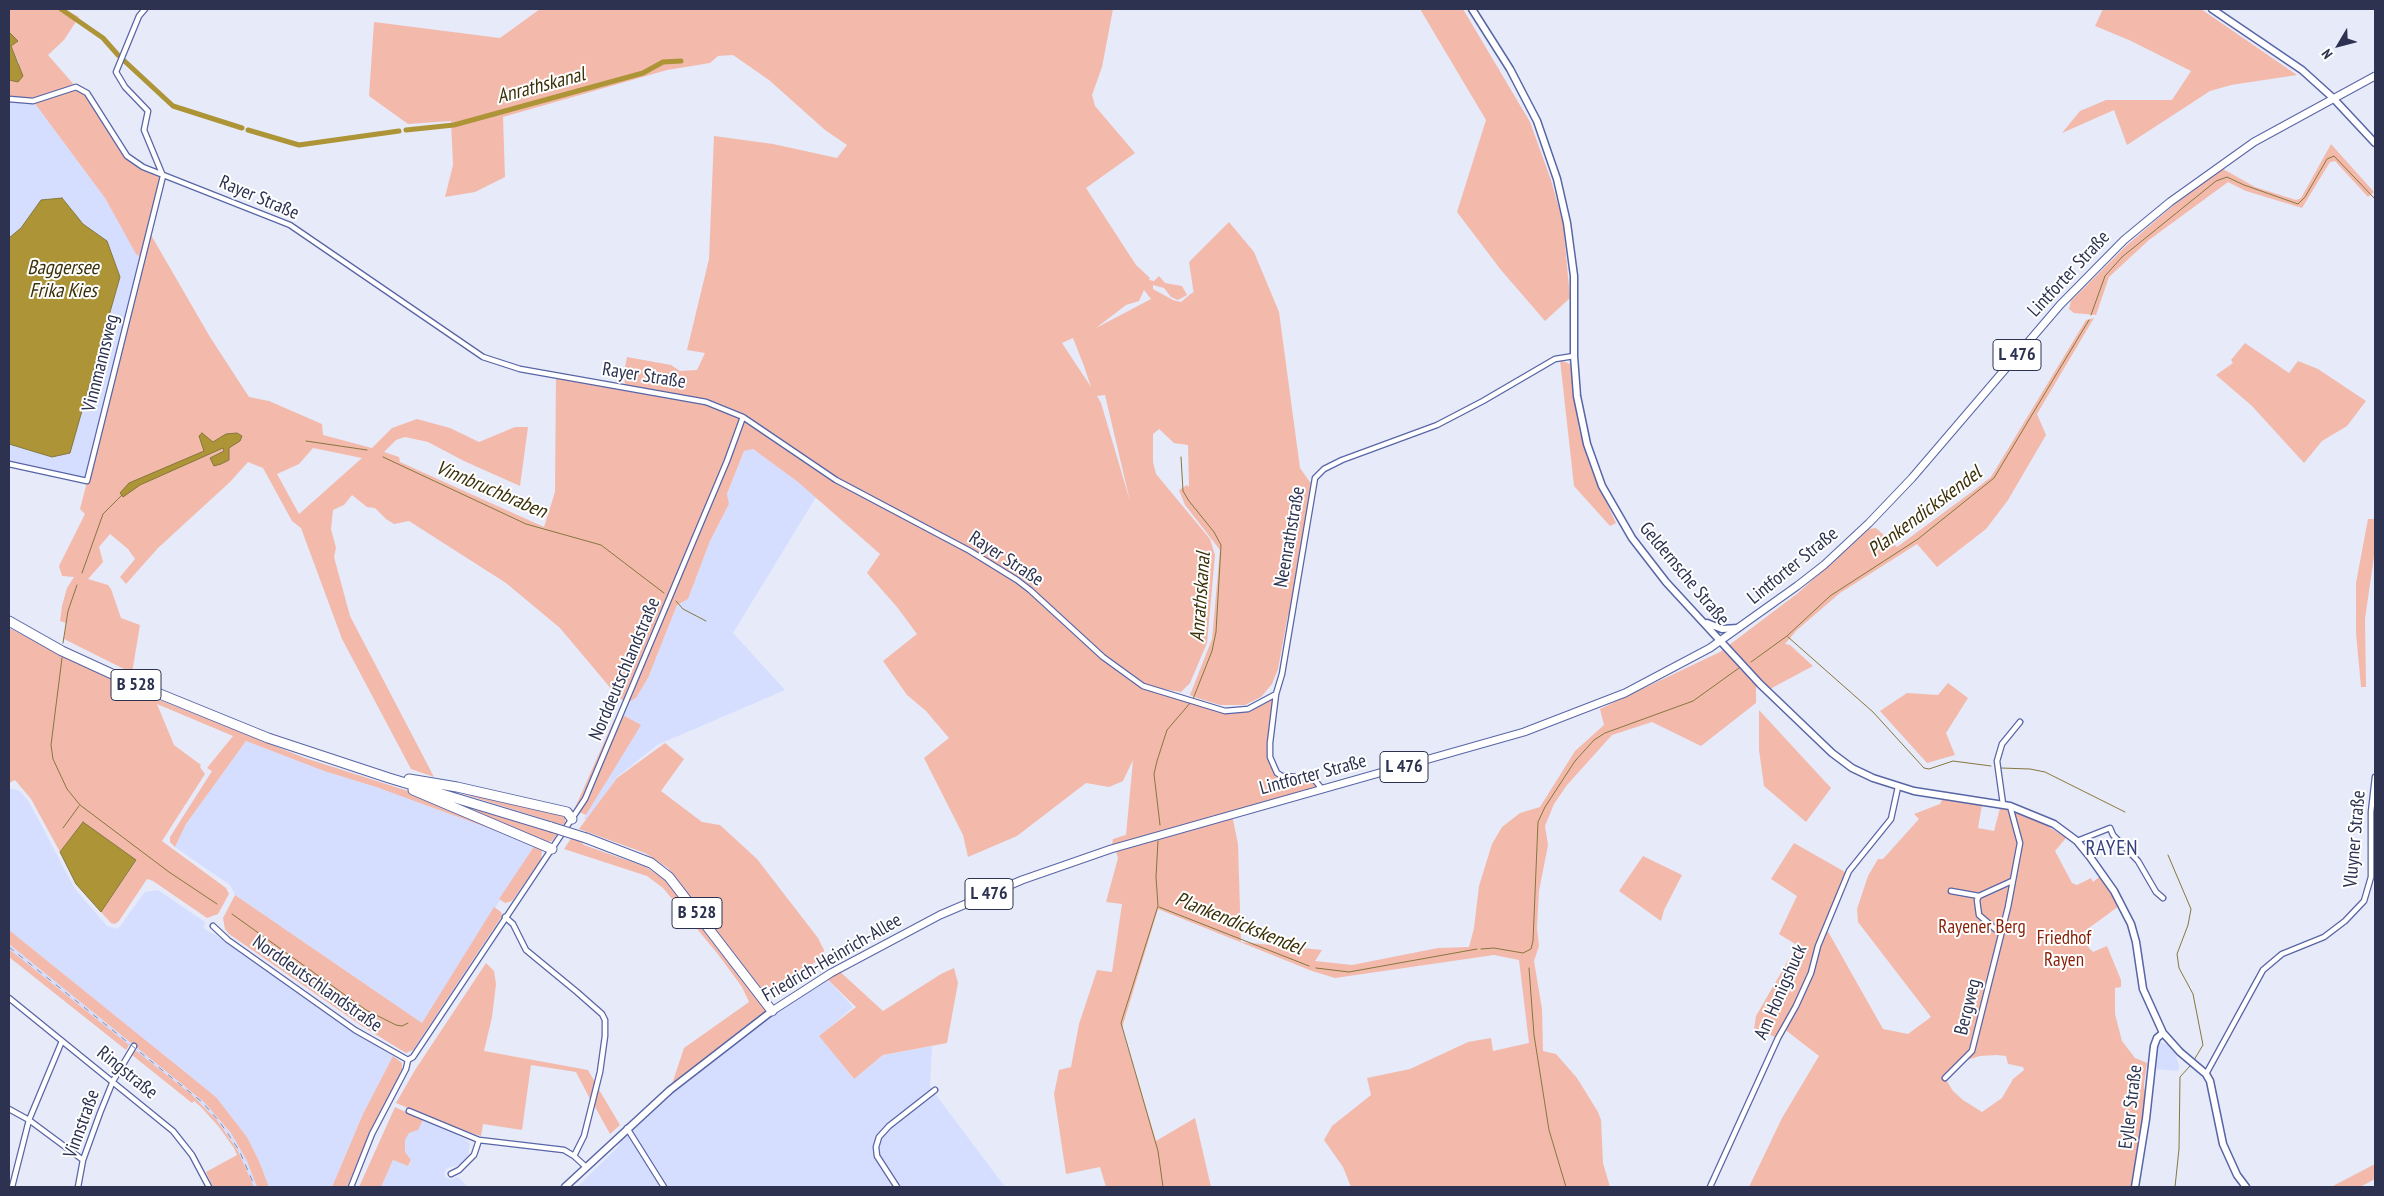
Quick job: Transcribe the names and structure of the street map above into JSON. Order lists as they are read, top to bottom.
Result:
{
  "streets": {
    "highway": ["B 528"],
    "main road": [
      "Lintforter Straße",
      "L 476",
      "Geldernsche Straße",
      "Friedrich-Heinrich-Allee",
      "Eyller Straße"
    ],
    "street": [
      "Rayer Straße",
      "Vinnmannsweg",
      "Neenrathstraße",
      "Norddeutschlandstraße",
      "Vluyner Straße",
      "Am Honigshuck",
      "Bergweg",
      "Ringstraße",
      "Vinnstraße"
    ]
  },
  "crossings": [
    ["Rayer Straße", "Vinnmannsweg"],
    ["Rayer Straße", "Neenrathstraße"],
    ["Rayer Straße", "Norddeutschlandstraße"],
    ["Lintforter Straße", "Neenrathstraße"],
    ["Lintforter Straße", "Geldernsche Straße"],
    ["Lintforter Straße", "Friedrich-Heinrich-Allee"],
    ["Neenrathstraße", "Geldernsche Straße"],
    ["Geldernsche Straße", "Vluyner Straße"],
    ["Geldernsche Straße", "Am Honigshuck"],
    ["Geldernsche Straße", "Bergweg"],
    ["Geldernsche Straße", "Eyller Straße"],
    ["B 528", "Friedrich-Heinrich-Allee"],
    ["Ringstraße", "Vinnstraße"]
  ],
  "districts": ["RAYEN"],
  "water": [
    "Anrathskanal",
    "Baggersee Frika Kies",
    "Vinnbruchbraben",
    "Plankendickskendel"
  ],
  "parks": ["Rayener Berg", "Friedhof Rayen"],
  "north": "bottom left"
}
